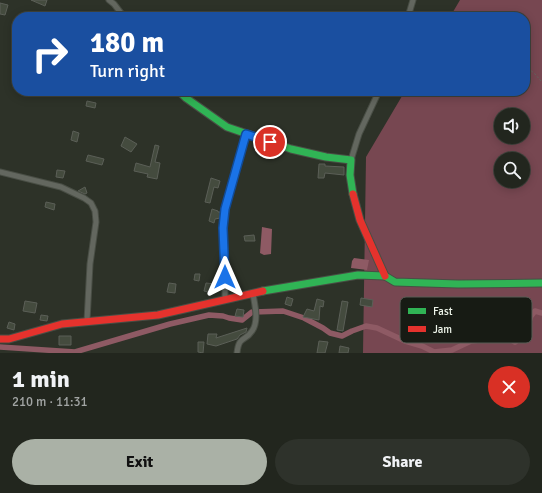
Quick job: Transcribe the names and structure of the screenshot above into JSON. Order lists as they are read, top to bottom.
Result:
{
  "legend": ["Fast", "Jam"],
  "page": {
    "turn": ["180 m", "Turn right"],
    "heading": ["1 min", "210 m · 11:31"],
    "buttons": ["Exit", "Share"]
  }
}
